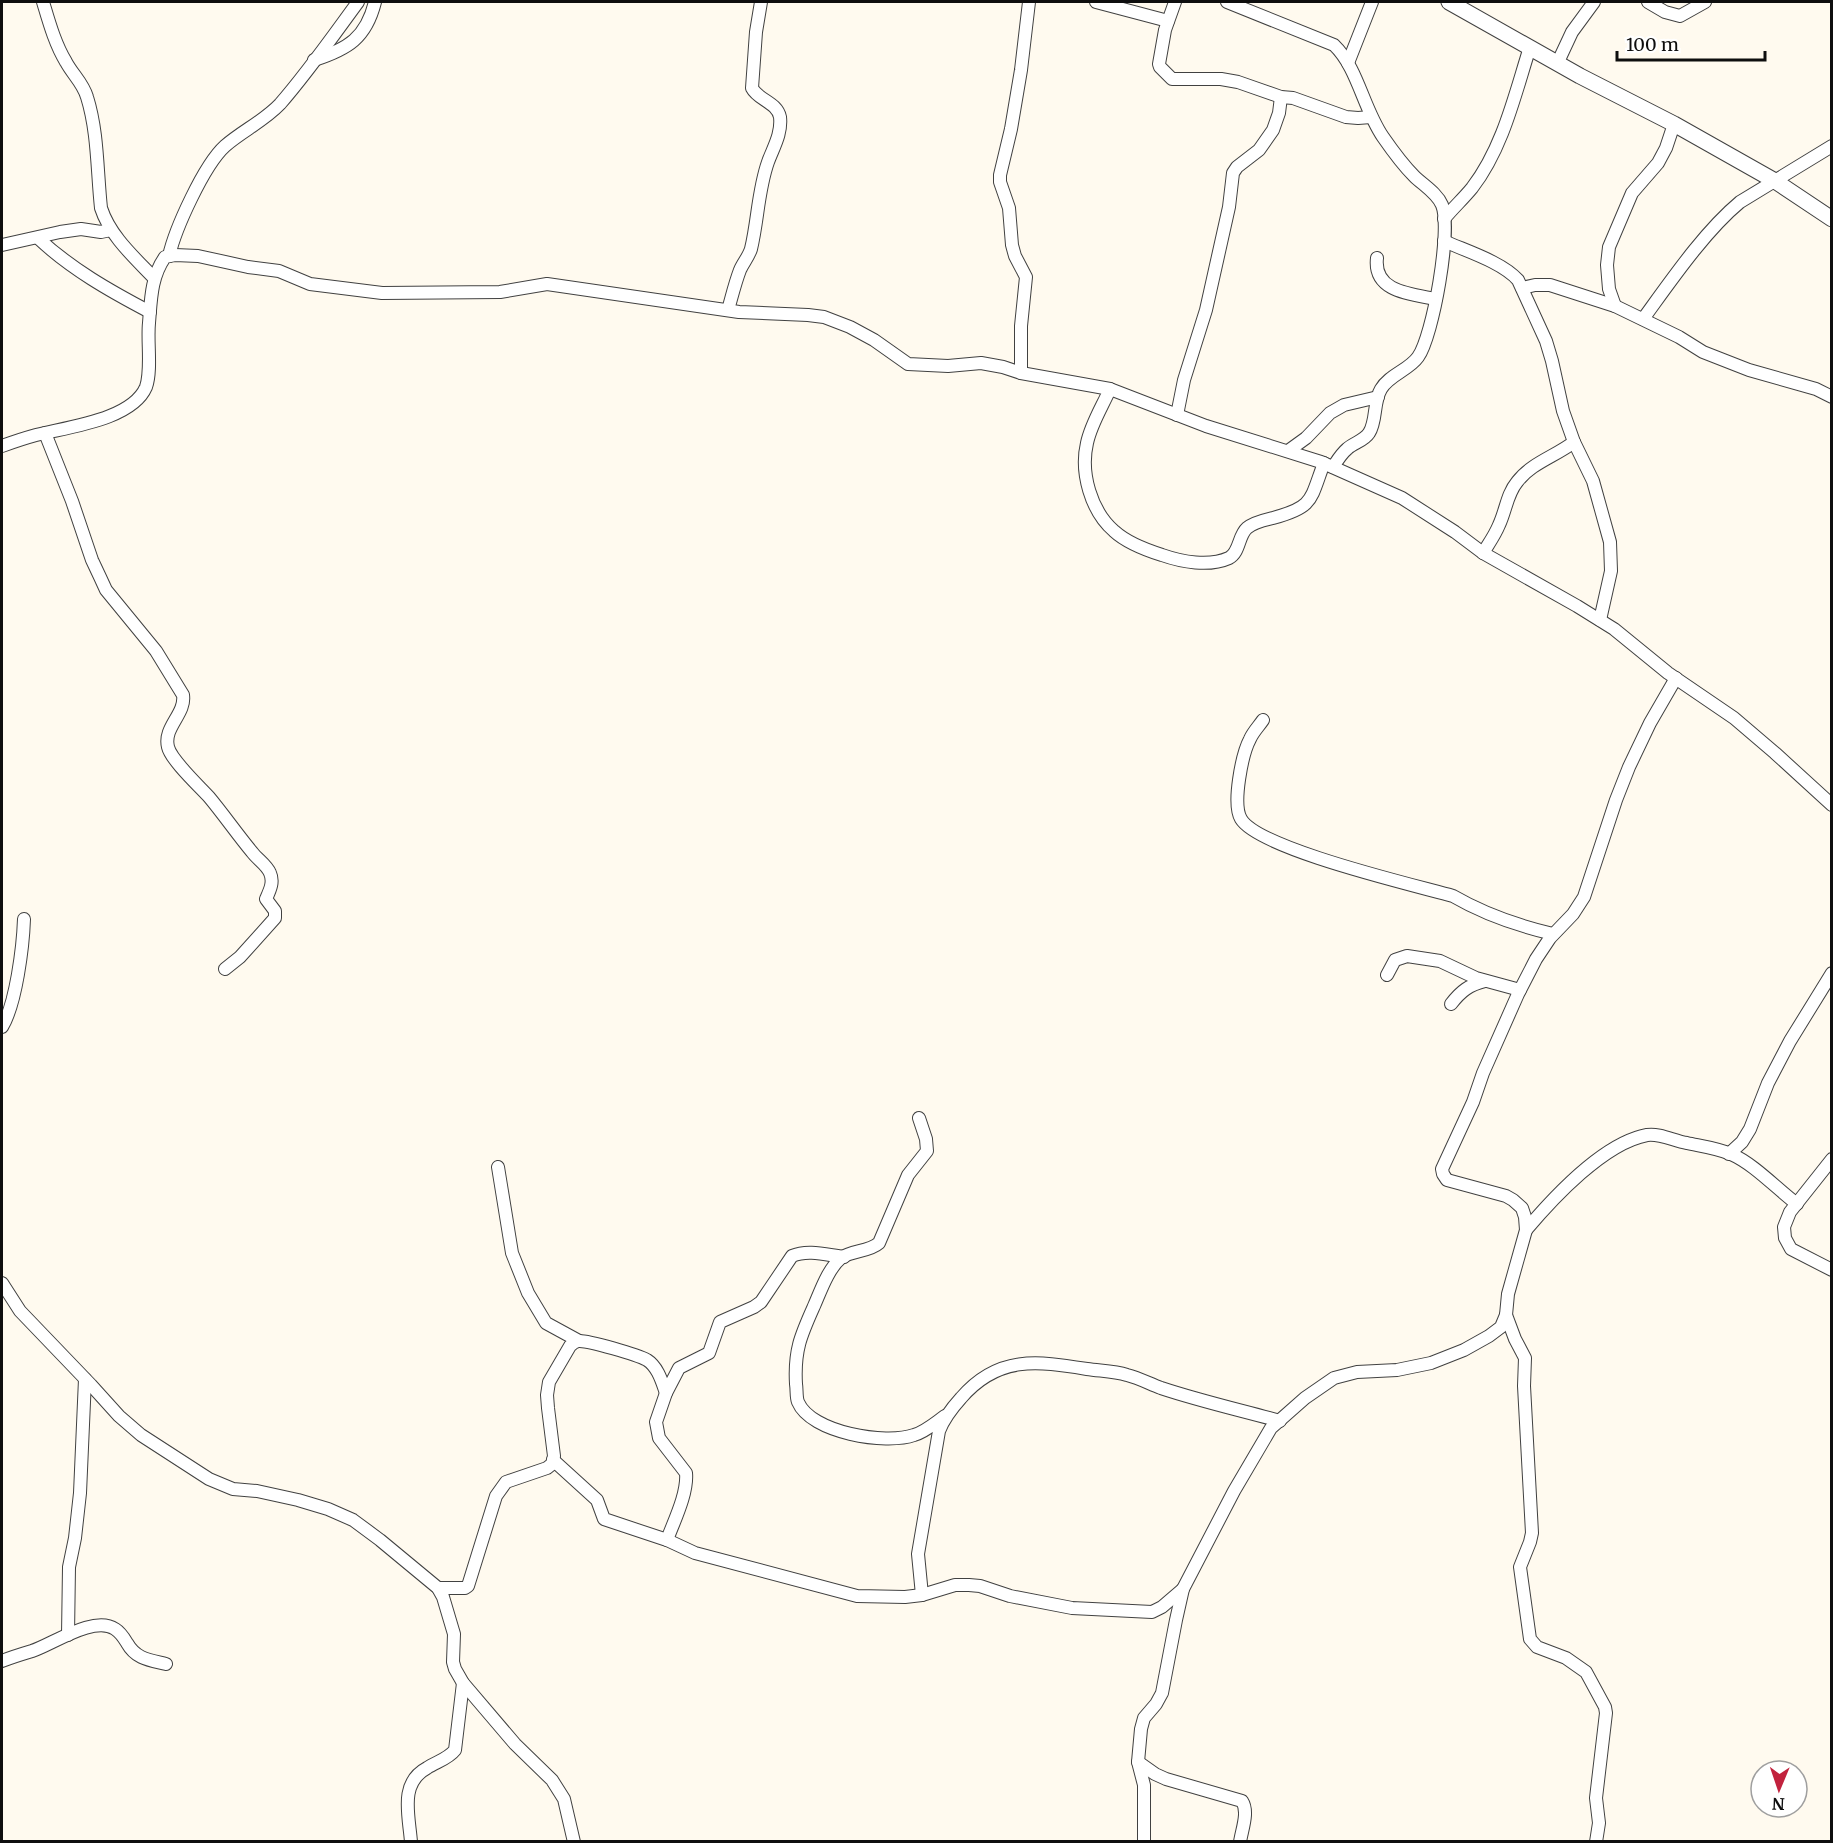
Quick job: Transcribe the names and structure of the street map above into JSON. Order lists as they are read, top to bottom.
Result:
{
  "scale_bar": "100 m",
  "north": "bottom"
}
